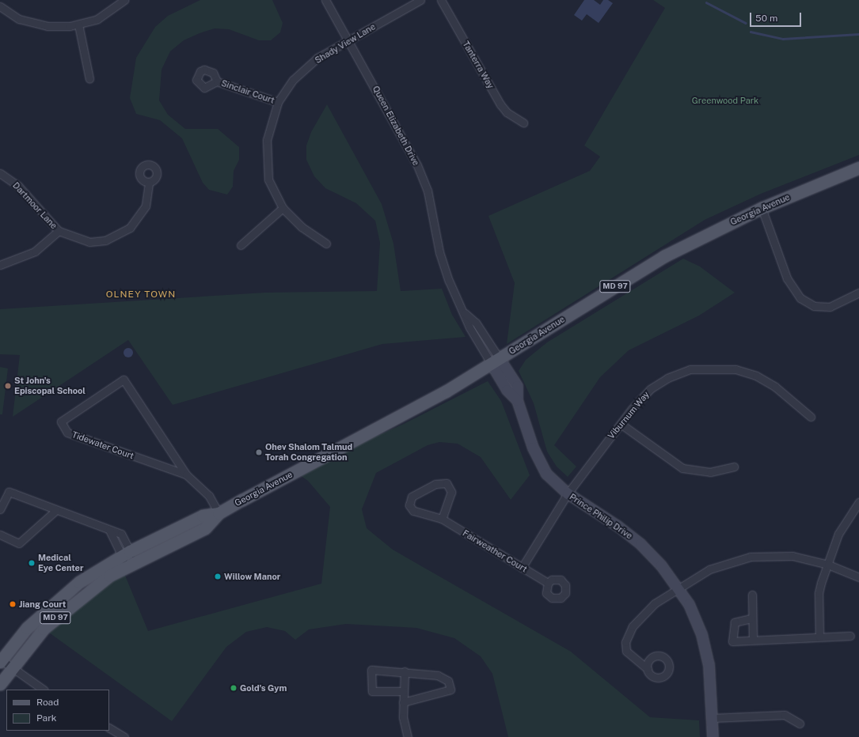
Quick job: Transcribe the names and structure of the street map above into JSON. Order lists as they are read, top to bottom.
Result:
{
  "streets": {
    "main road": ["Georgia Avenue", "MD 97"],
    "street": [
      "Shady View Lane",
      "Tanterra Way",
      "Sinclair Court",
      "Queen Elizabeth Drive",
      "Dartmoor Lane",
      "Viburnum Way",
      "Tidewater Court",
      "Prince Philip Drive",
      "Fairweather Court"
    ]
  },
  "crossings": [
    ["Shady View Lane", "Sinclair Court"],
    ["Shady View Lane", "Queen Elizabeth Drive"],
    ["Queen Elizabeth Drive", "Georgia Avenue"],
    ["Queen Elizabeth Drive", "Prince Philip Drive"],
    ["Georgia Avenue", "Tidewater Court"],
    ["Georgia Avenue", "Prince Philip Drive"],
    ["Viburnum Way", "Prince Philip Drive"],
    ["Viburnum Way", "Fairweather Court"]
  ],
  "districts": ["OLNEY TOWN"],
  "parks": ["Greenwood Park"],
  "places": [
    "St John's Episcopal School",
    "Ohev Shalom Talmud Torah Congregation",
    "Medical Eye Center",
    "Willow Manor",
    "Jiang Court",
    "Gold's Gym"
  ],
  "legend": ["Road", "Park"],
  "scale_bar": "50 m"
}
